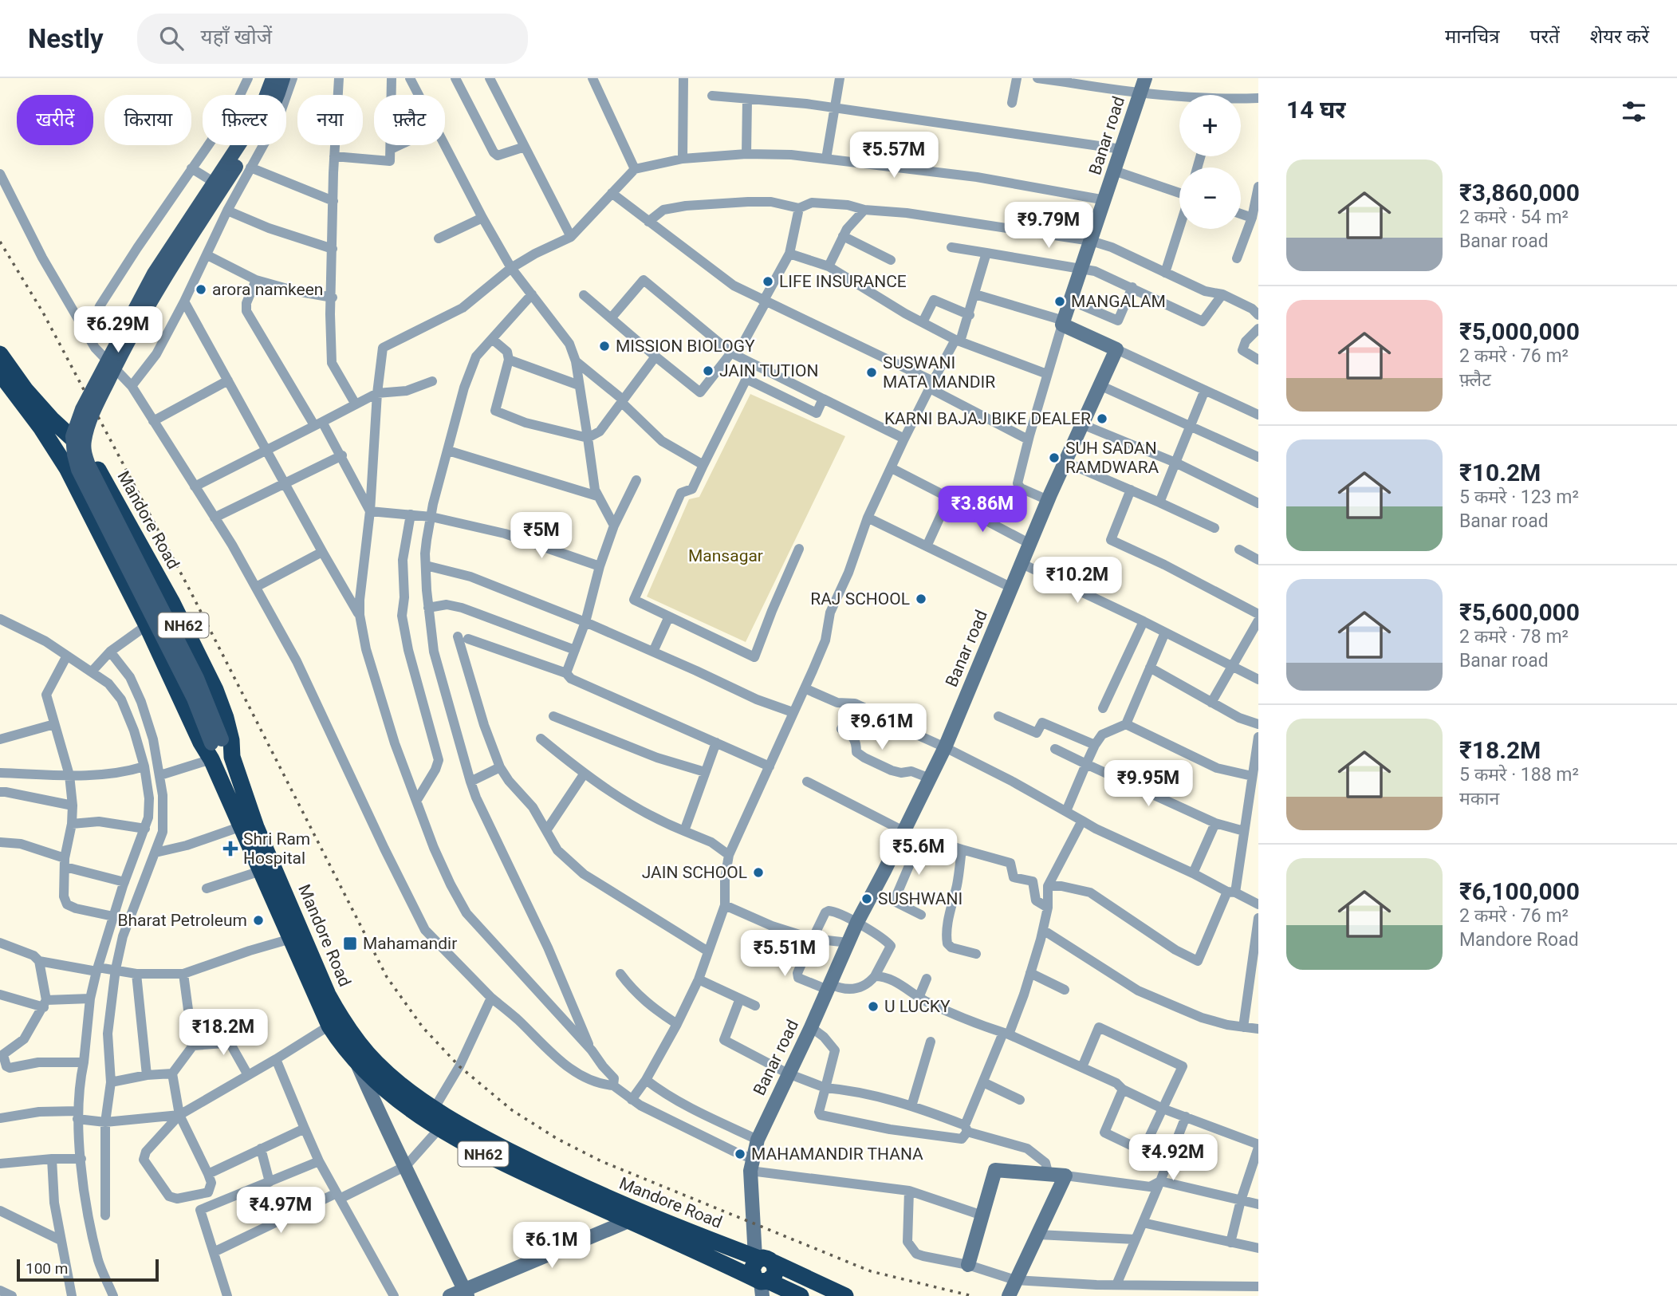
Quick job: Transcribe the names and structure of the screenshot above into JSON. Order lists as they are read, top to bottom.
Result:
{
  "streets": {
    "highway": ["Mandore Road", "NH62"],
    "street": ["Banar road"]
  },
  "crossings": [
    ["Banar road", "Mandore Road"]
  ],
  "parks": ["Mansagar"],
  "places": {
    "other": [
      "LIFE INSURANCE",
      "arora namkeen",
      "MANGALAM",
      "MISSION BIOLOGY",
      "JAIN TUTION",
      "SUSWANI MATA MANDIR",
      "KARNI BAJAJ BIKE DEALER",
      "SUH SADAN RAMDWARA",
      "RAJ SCHOOL",
      "JAIN SCHOOL",
      "SUSHWANI",
      "Bharat Petroleum",
      "U LUCKY",
      "MAHAMANDIR THANA"
    ],
    "health": ["Shri Ram Hospital"],
    "transit": ["Mahamandir"]
  },
  "scale_bar": "100 m",
  "page": {
    "header": "Nestly",
    "search": "यहाँ खोजें",
    "nav": ["मानचित्र", "परतें", "शेयर करें"],
    "heading": "14 घर",
    "map_buttons": ["+", "−"],
    "chip": [
      "खरीदें",
      "किराया",
      "फ़िल्टर",
      "नया",
      "फ़्लैट"
    ],
    "price": [
      "₹5.57M",
      "₹9.79M",
      "₹6.29M",
      "₹3.86M",
      "₹5M",
      "₹10.2M",
      "₹9.61M",
      "₹9.95M",
      "₹5.6M",
      "₹5.51M",
      "₹18.2M",
      "₹4.92M",
      "₹4.97M",
      "₹6.1M"
    ],
    "list": [
      {
        "name": "₹3,860,000",
        "note": "2 कमरे · 54 m² · Banar road"
      },
      {
        "name": "₹5,000,000",
        "note": "2 कमरे · 76 m² · फ़्लैट"
      },
      {
        "name": "₹10.2M",
        "note": "5 कमरे · 123 m² · Banar road"
      },
      {
        "name": "₹5,600,000",
        "note": "2 कमरे · 78 m² · Banar road"
      },
      {
        "name": "₹18.2M",
        "note": "5 कमरे · 188 m² · मकान"
      },
      {
        "name": "₹6,100,000",
        "note": "2 कमरे · 76 m² · Mandore Road"
      }
    ],
    "scale": "100 m"
  }
}
